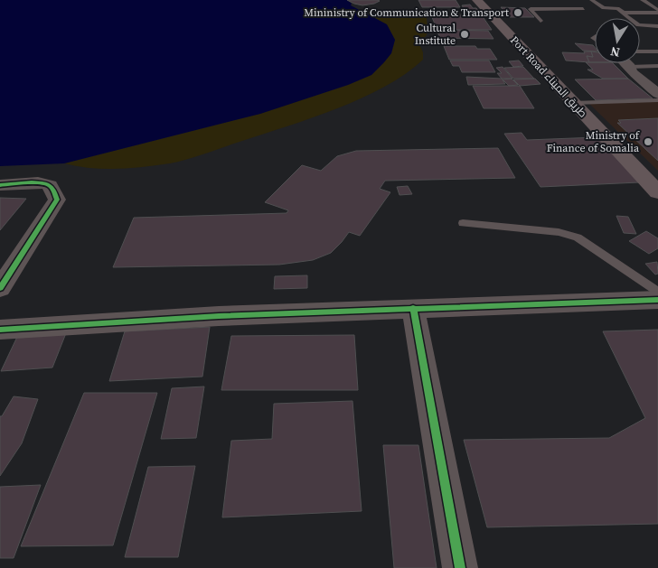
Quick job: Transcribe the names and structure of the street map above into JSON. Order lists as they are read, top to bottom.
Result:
{
  "streets": {
    "main road": ["Port Road طريق الميناء"]
  },
  "places": ["Mininistry of Communication & Transport", "Cultural Institute", "Ministry of Finance of Somalia"],
  "north": "bottom"
}
